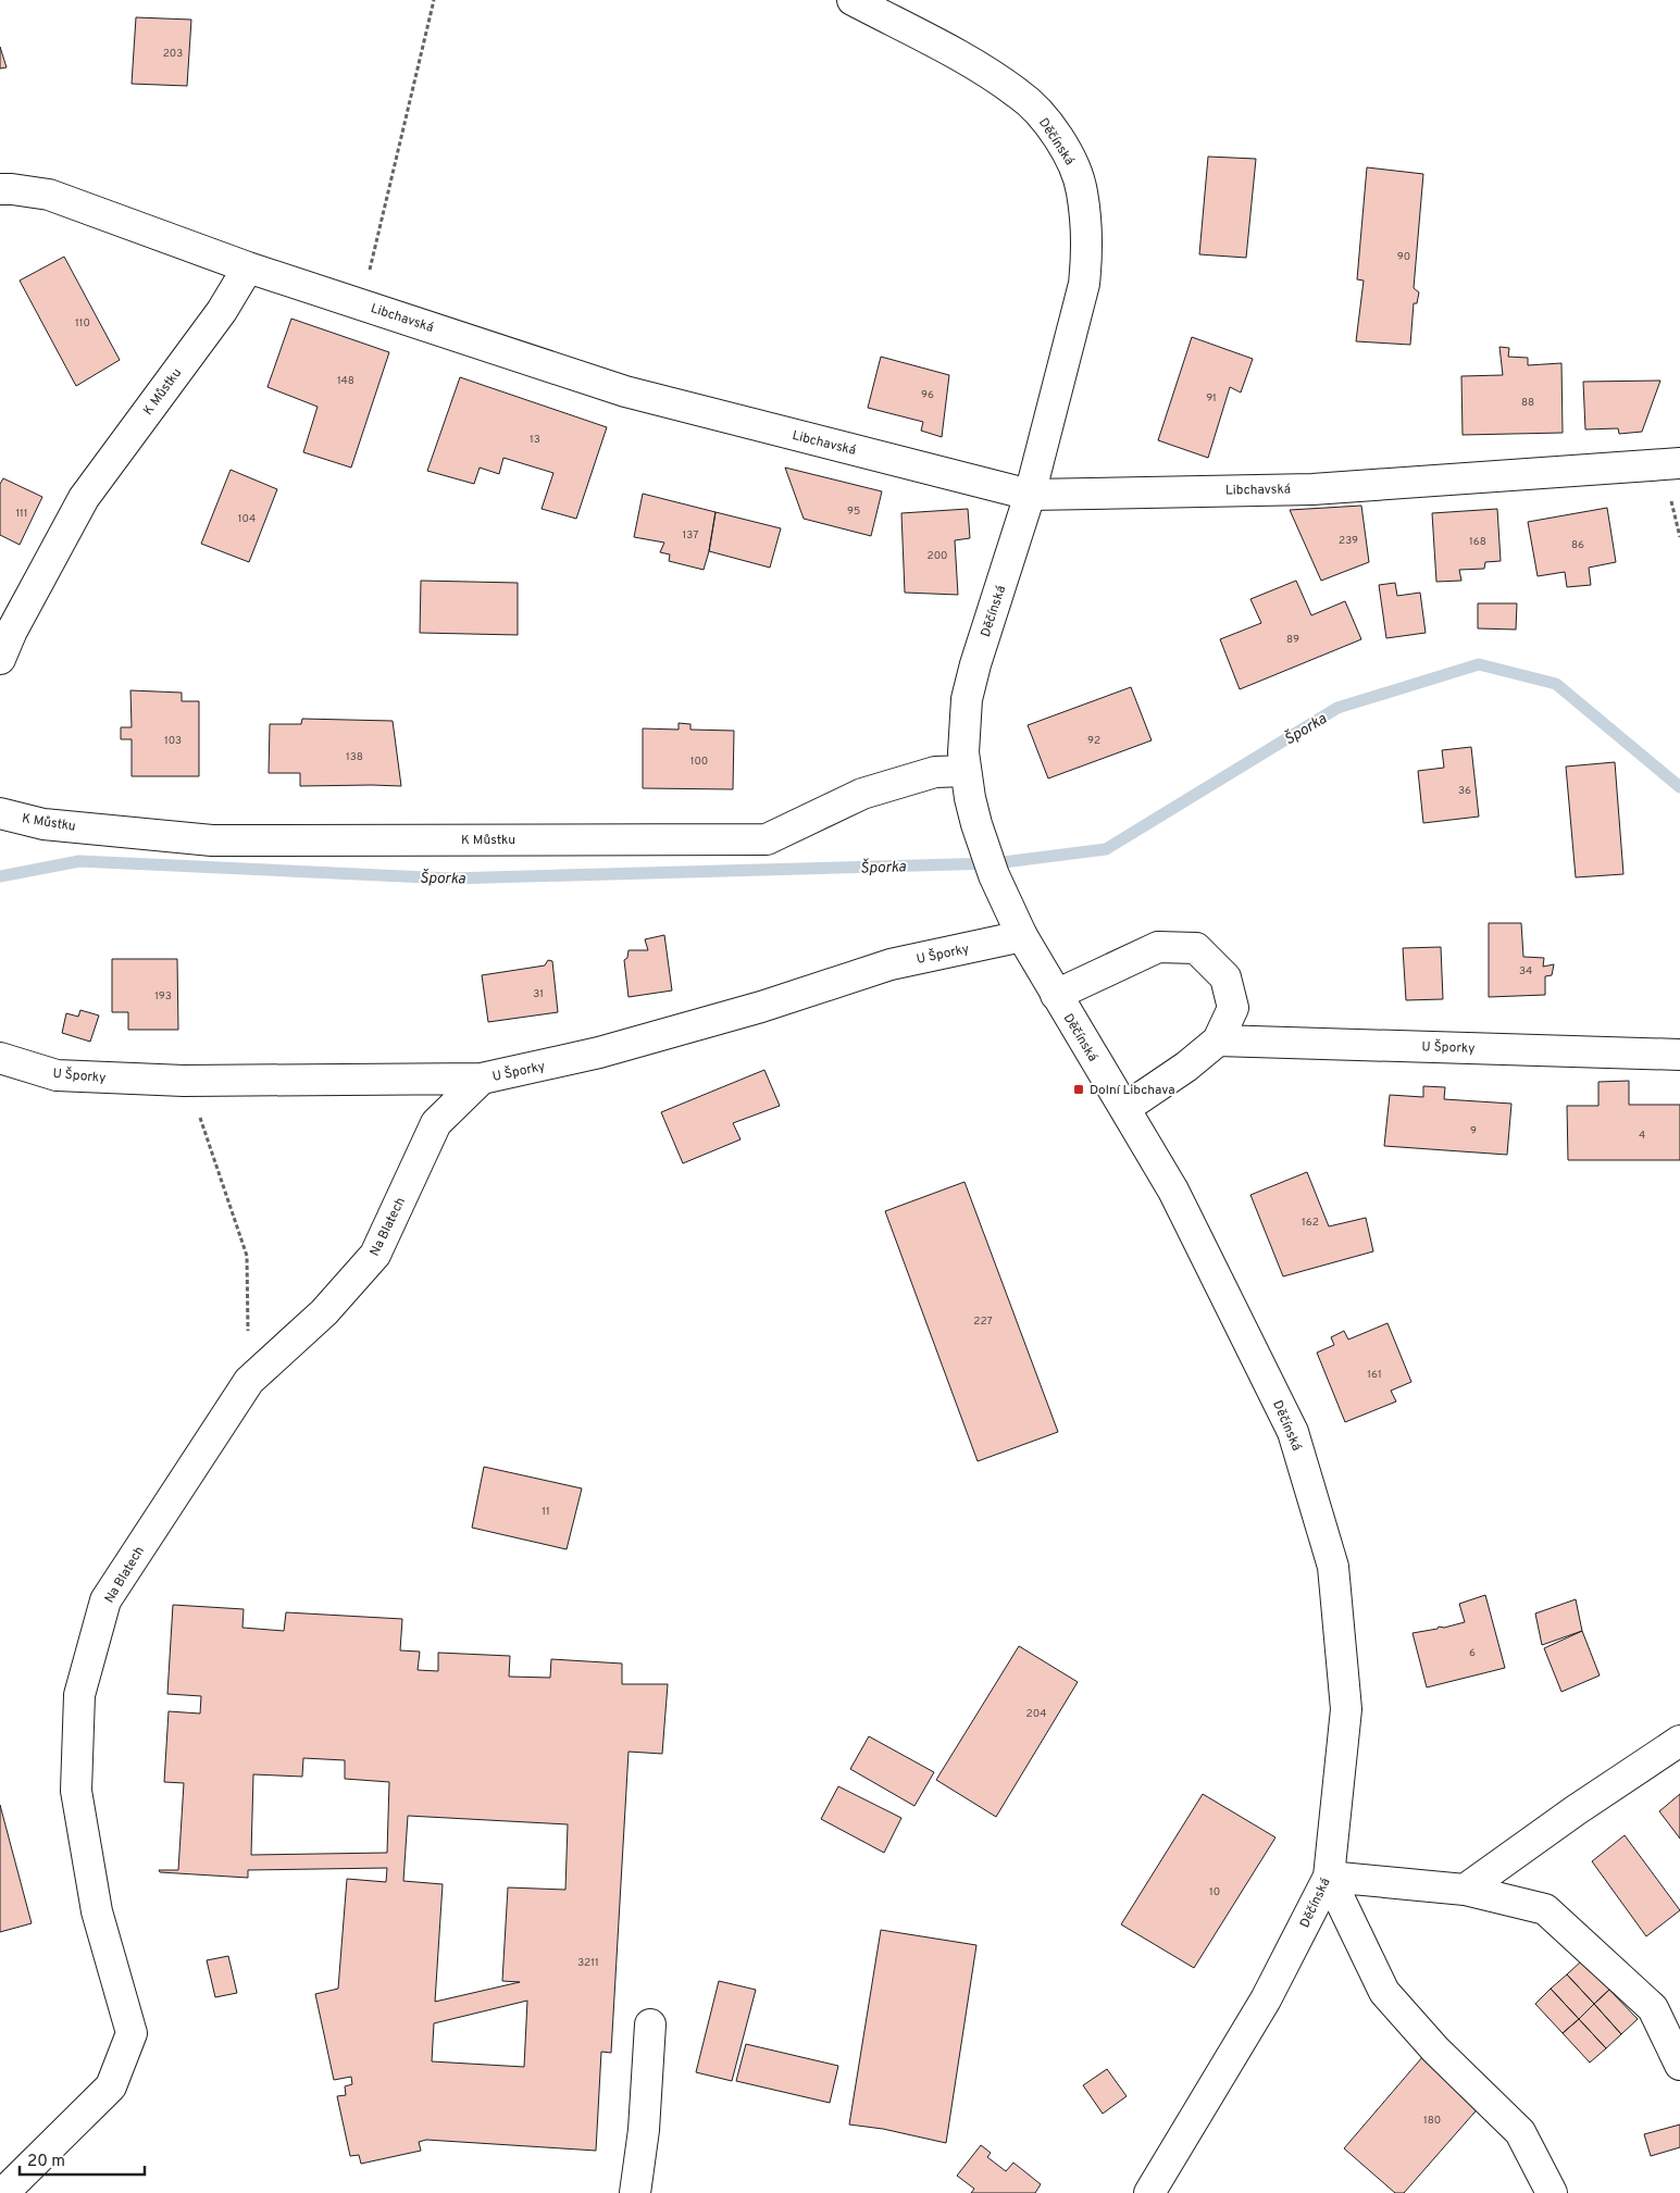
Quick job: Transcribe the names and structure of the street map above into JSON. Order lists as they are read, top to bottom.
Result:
{
  "streets": {
    "street": [
      "Děčínská",
      "Libchavská",
      "K Můstku",
      "U Šporky",
      "Na Blatech"
    ]
  },
  "crossings": [
    ["Děčínská", "Libchavská"],
    ["Děčínská", "K Můstku"],
    ["Děčínská", "U Šporky"],
    ["Libchavská", "K Můstku"],
    ["U Šporky", "Na Blatech"]
  ],
  "water": ["Šporka"],
  "places": {
    "transit": ["Dolní Libchava"]
  },
  "house_numbers": [
    "203",
    "90",
    "110",
    "148",
    "96",
    "91",
    "88",
    "13",
    "95",
    "111",
    "104",
    "137",
    "239",
    "168",
    "86",
    "200",
    "89",
    "103",
    "92",
    "138",
    "100",
    "36",
    "34",
    "31",
    "193",
    "9",
    "4",
    "162",
    "227",
    "161",
    "11",
    "6",
    "204",
    "10",
    "3211",
    "180"
  ],
  "scale_bar": "20 m"
}
